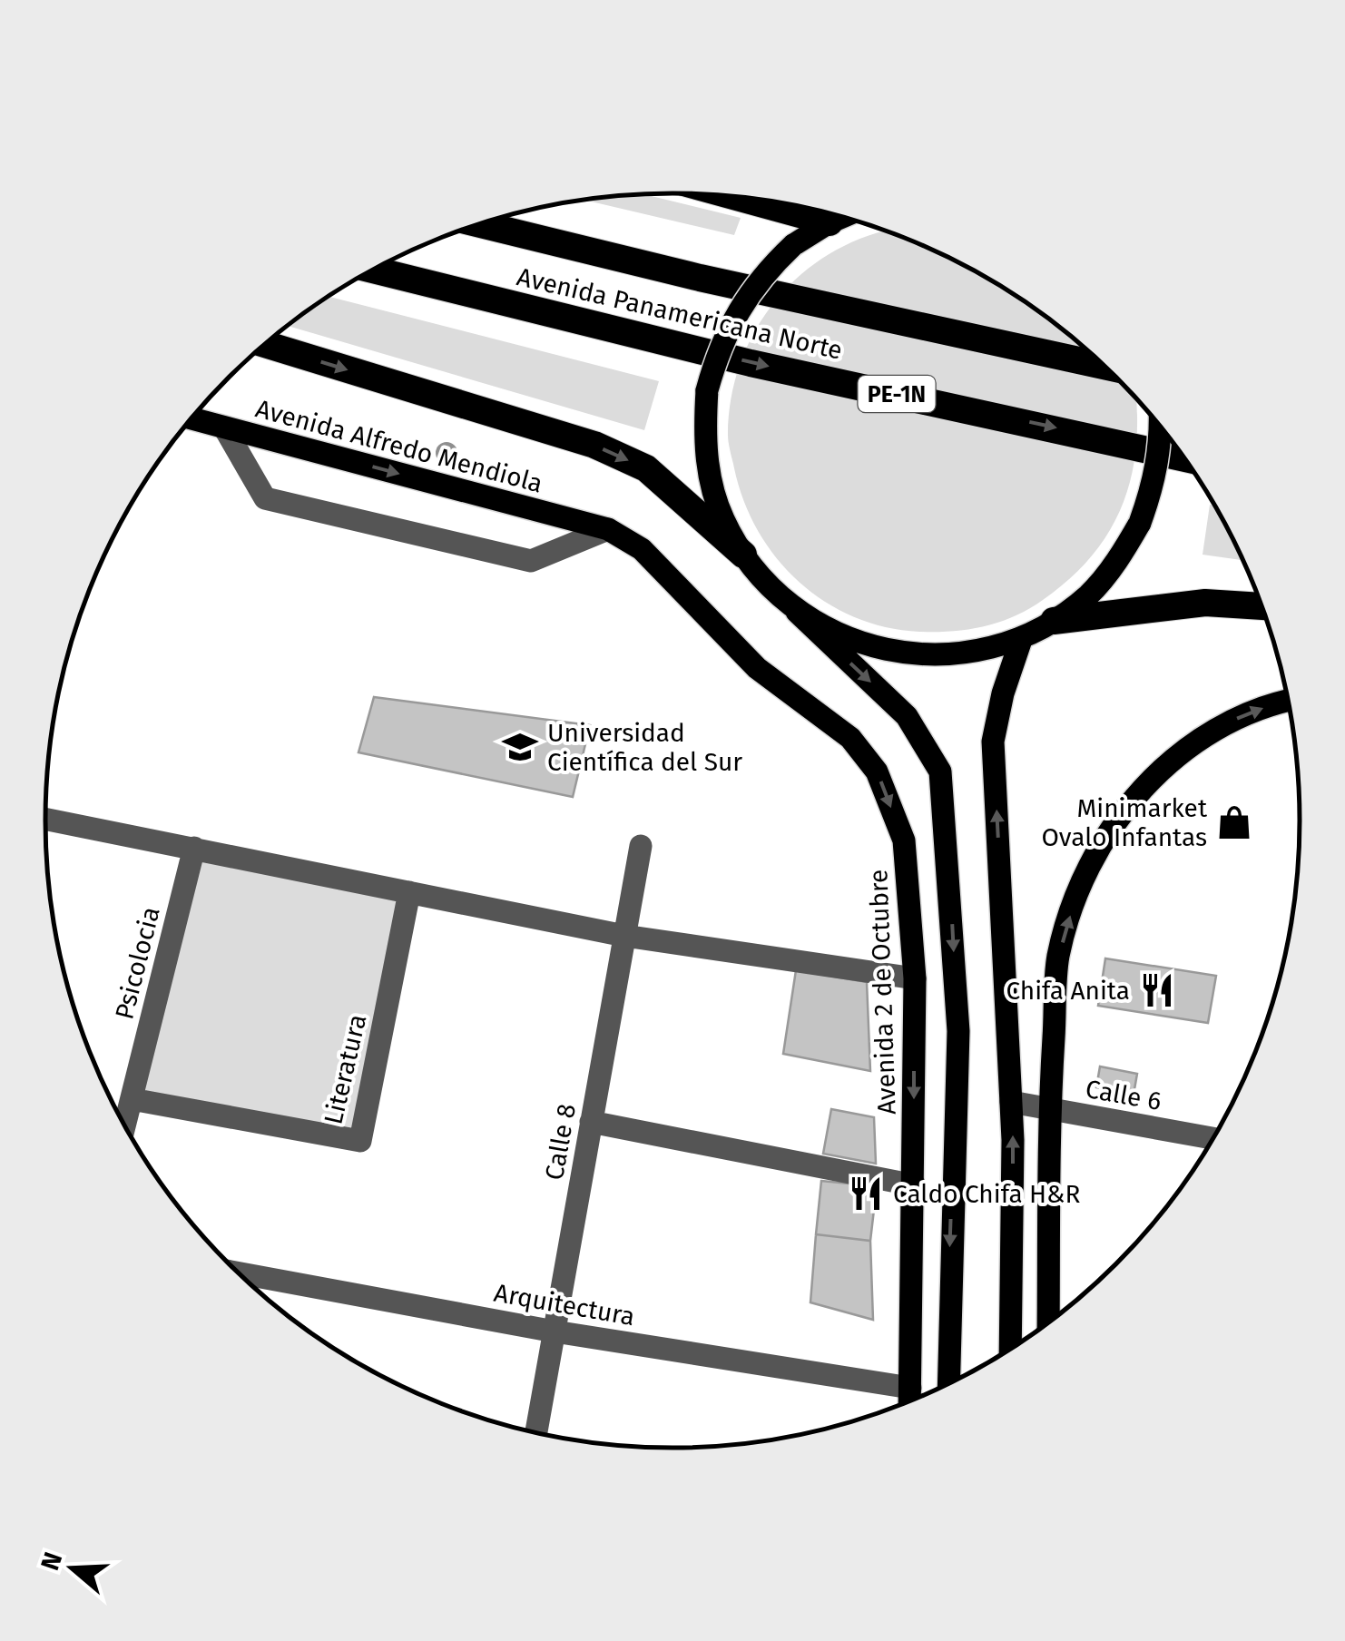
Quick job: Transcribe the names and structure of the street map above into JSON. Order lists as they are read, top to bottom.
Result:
{
  "streets": {
    "highway": ["Avenida Panamericana Norte", "PE-1N"],
    "main road": ["Avenida Alfredo Mendiola", "Avenida 2 de Octubre"],
    "street": [
      "Psicolocia",
      "Literatura",
      "Calle 6",
      "Calle 8",
      "Arquitectura"
    ]
  },
  "crossings": [
    ["Avenida Alfredo Mendiola", "Avenida 2 de Octubre"],
    ["Psicolocia", "Literatura"],
    ["Avenida 2 de Octubre", "Arquitectura"],
    ["Calle 8", "Arquitectura"]
  ],
  "one_way": ["Avenida Alfredo Mendiola"],
  "places": {
    "school or university": ["Universidad Científica del Sur"],
    "shop": ["Minimarket Ovalo Infantas"],
    "restaurant": ["Chifa Anita", "Caldo Chifa H&R"]
  },
  "north": "left"
}
